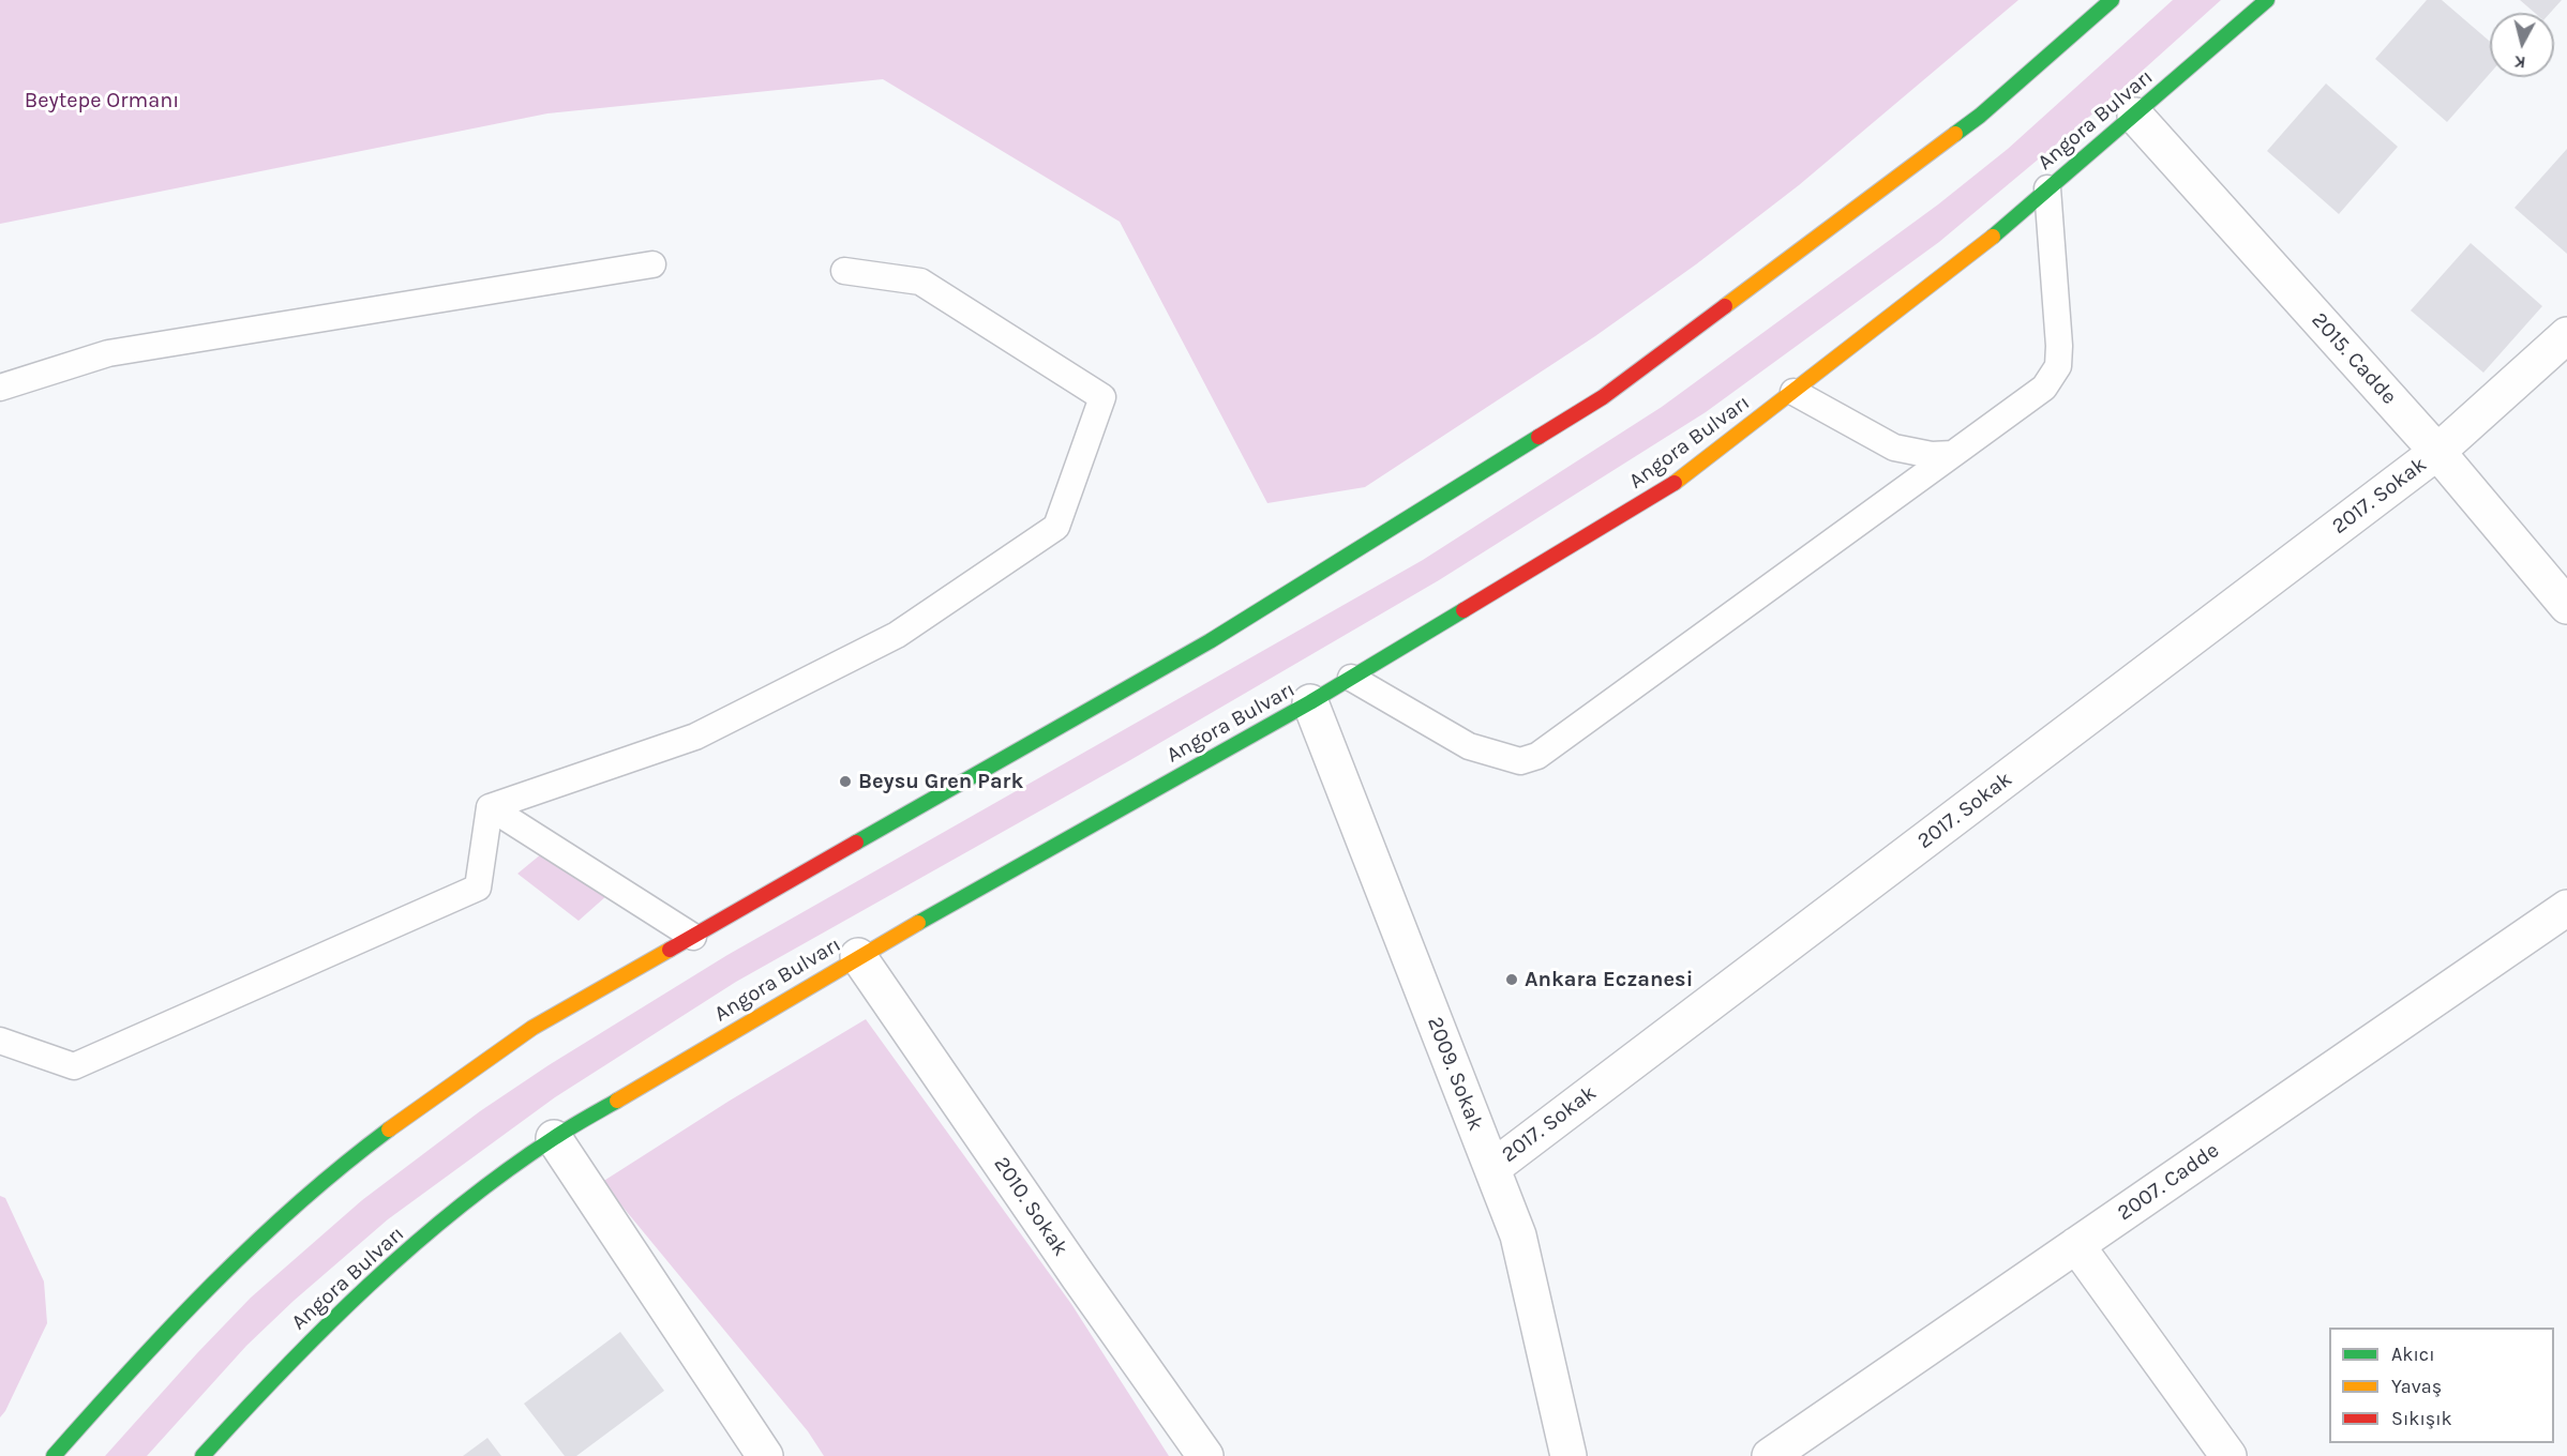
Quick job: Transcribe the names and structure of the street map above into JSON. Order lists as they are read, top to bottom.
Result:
{
  "streets": {
    "main road": ["Angora Bulvarı"],
    "street": [
      "2015. Cadde",
      "2017. Sokak",
      "2009. Sokak",
      "2007. Cadde",
      "2010. Sokak"
    ]
  },
  "crossings": [
    ["Angora Bulvarı", "2015. Cadde"],
    ["Angora Bulvarı", "2009. Sokak"],
    ["Angora Bulvarı", "2010. Sokak"],
    ["2015. Cadde", "2017. Sokak"],
    ["2017. Sokak", "2009. Sokak"]
  ],
  "parks": ["Beytepe Ormanı"],
  "places": ["Beysu Gren Park", "Ankara Eczanesi"],
  "legend": ["Akıcı", "Yavaş", "Sıkışık"],
  "north": "bottom"
}
